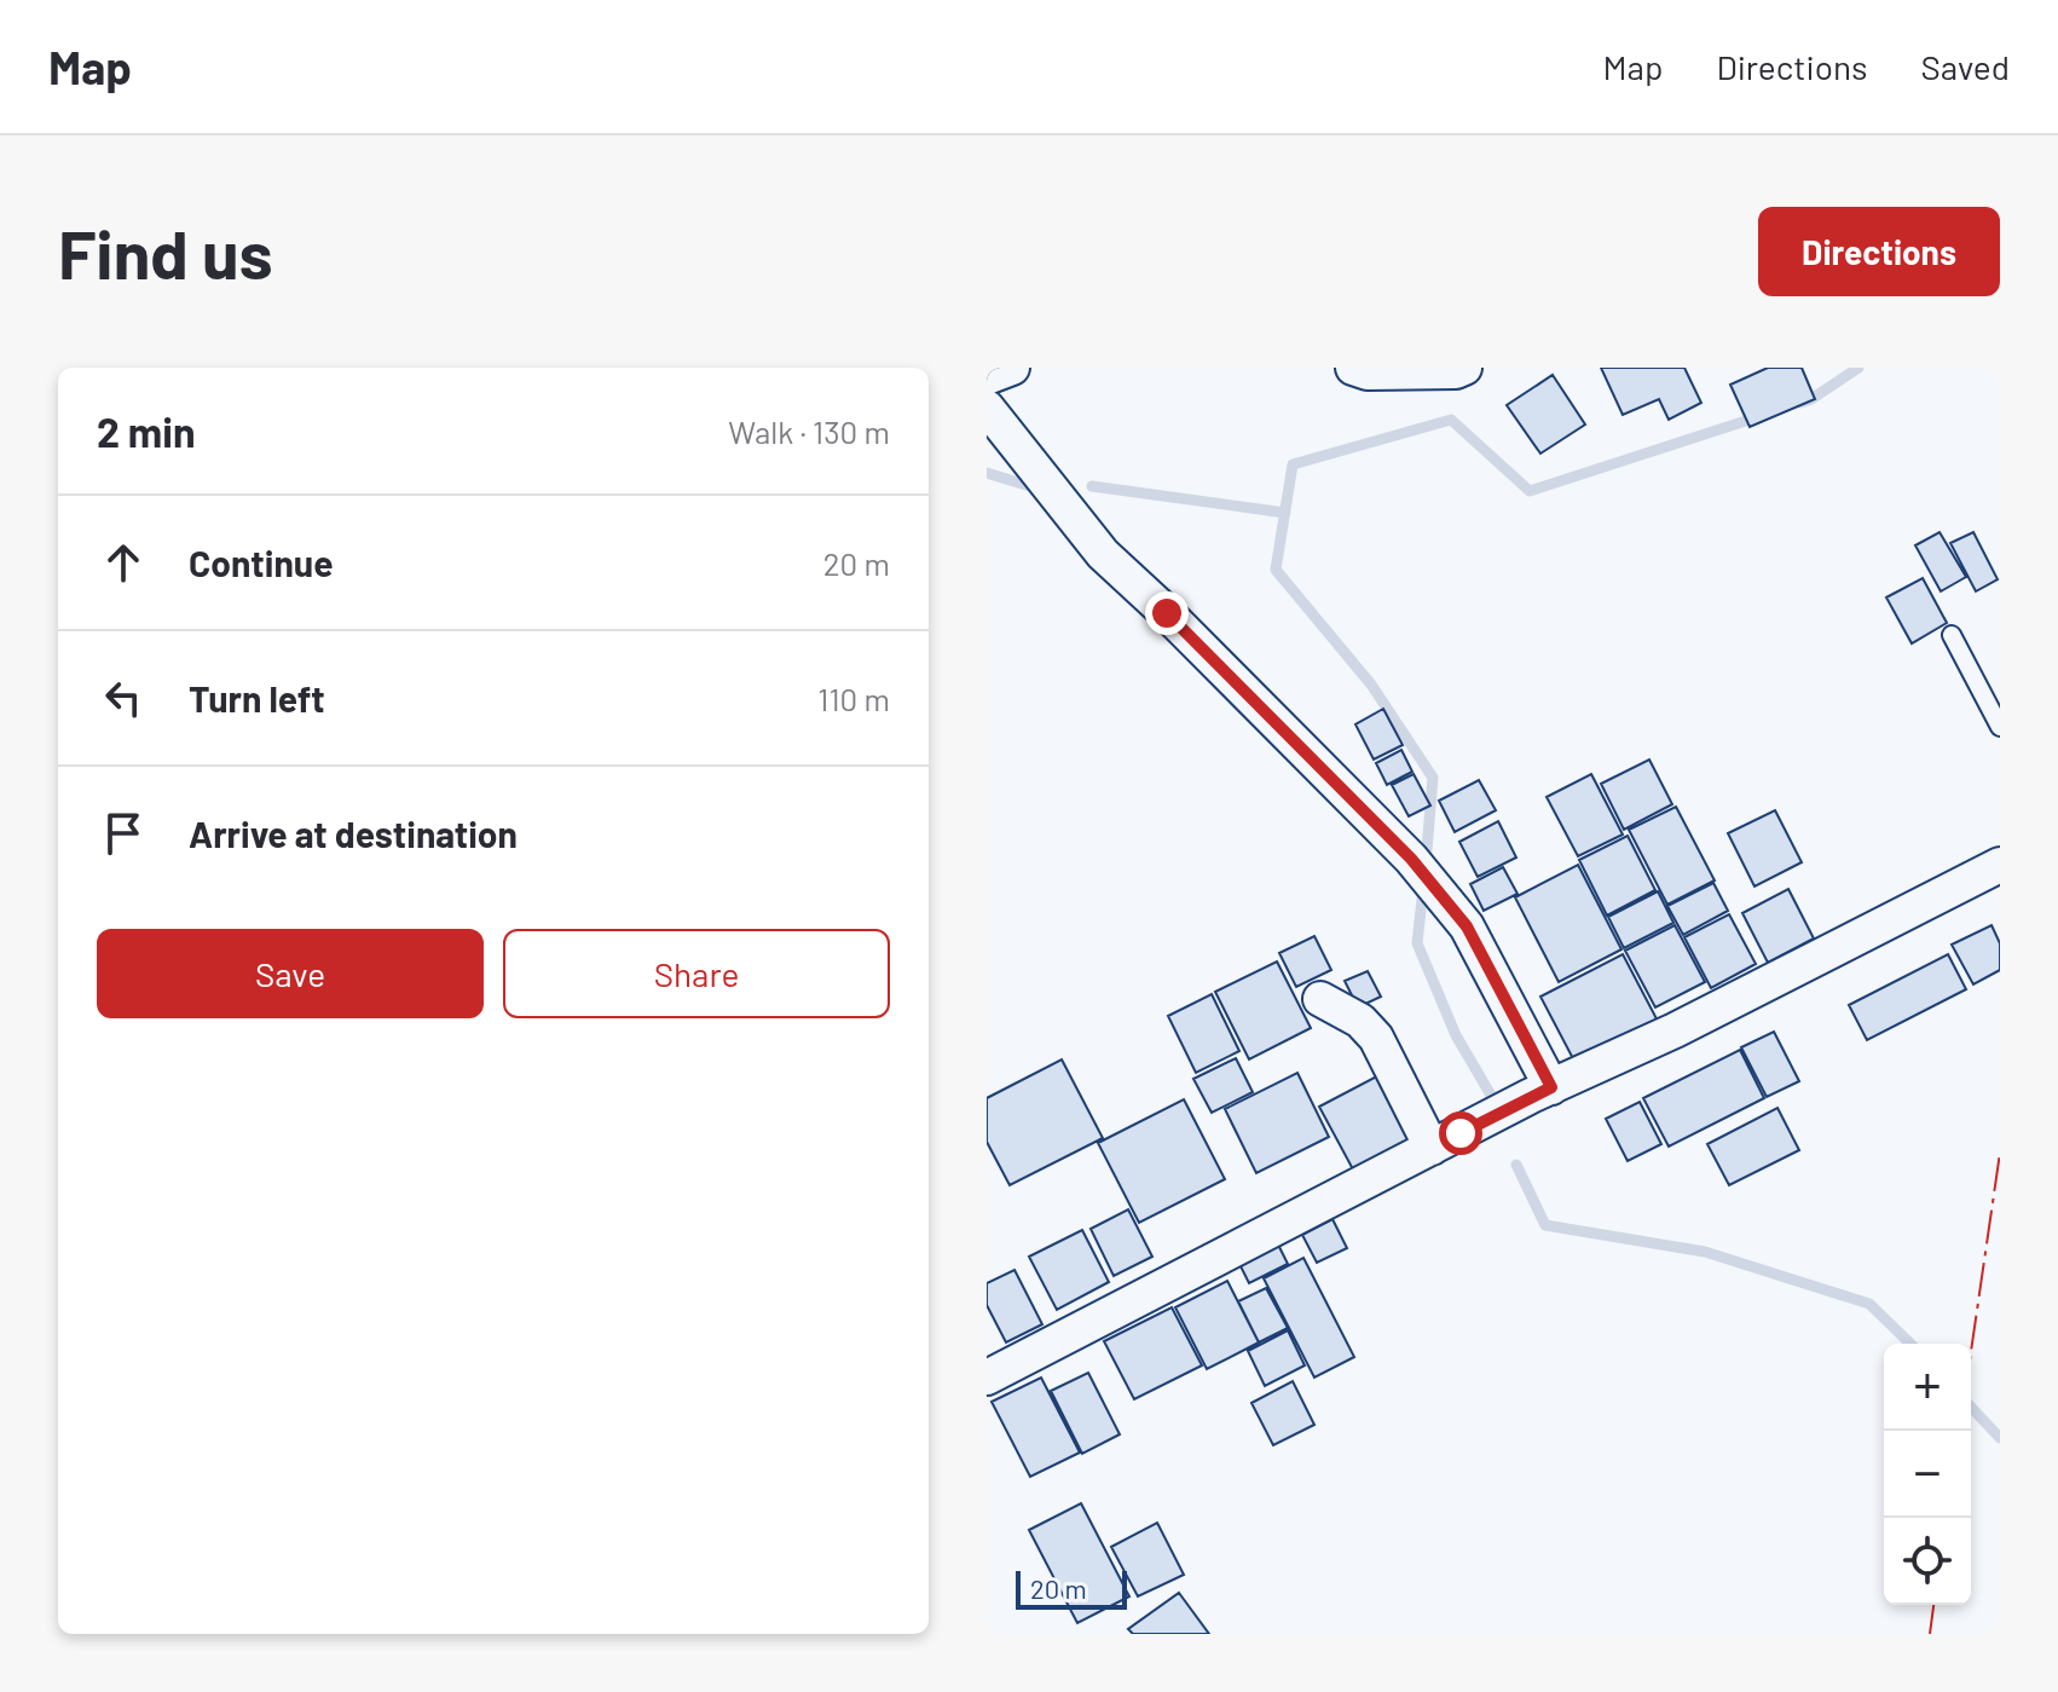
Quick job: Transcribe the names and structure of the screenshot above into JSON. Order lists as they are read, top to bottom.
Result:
{
  "scale_bar": "20 m",
  "page": {
    "header": "Map",
    "nav": ["Map", "Directions", "Saved"],
    "buttons": [
      "Directions",
      ["Save", "Share"]
    ],
    "title": "Find us",
    "heading": ["2 min", "Walk · 130 m"],
    "list": [
      ["Continue", "20 m"],
      ["Turn left", "110 m"],
      "Arrive at destination"
    ],
    "map_buttons": ["+", "−"],
    "scale": "20 m"
  }
}
